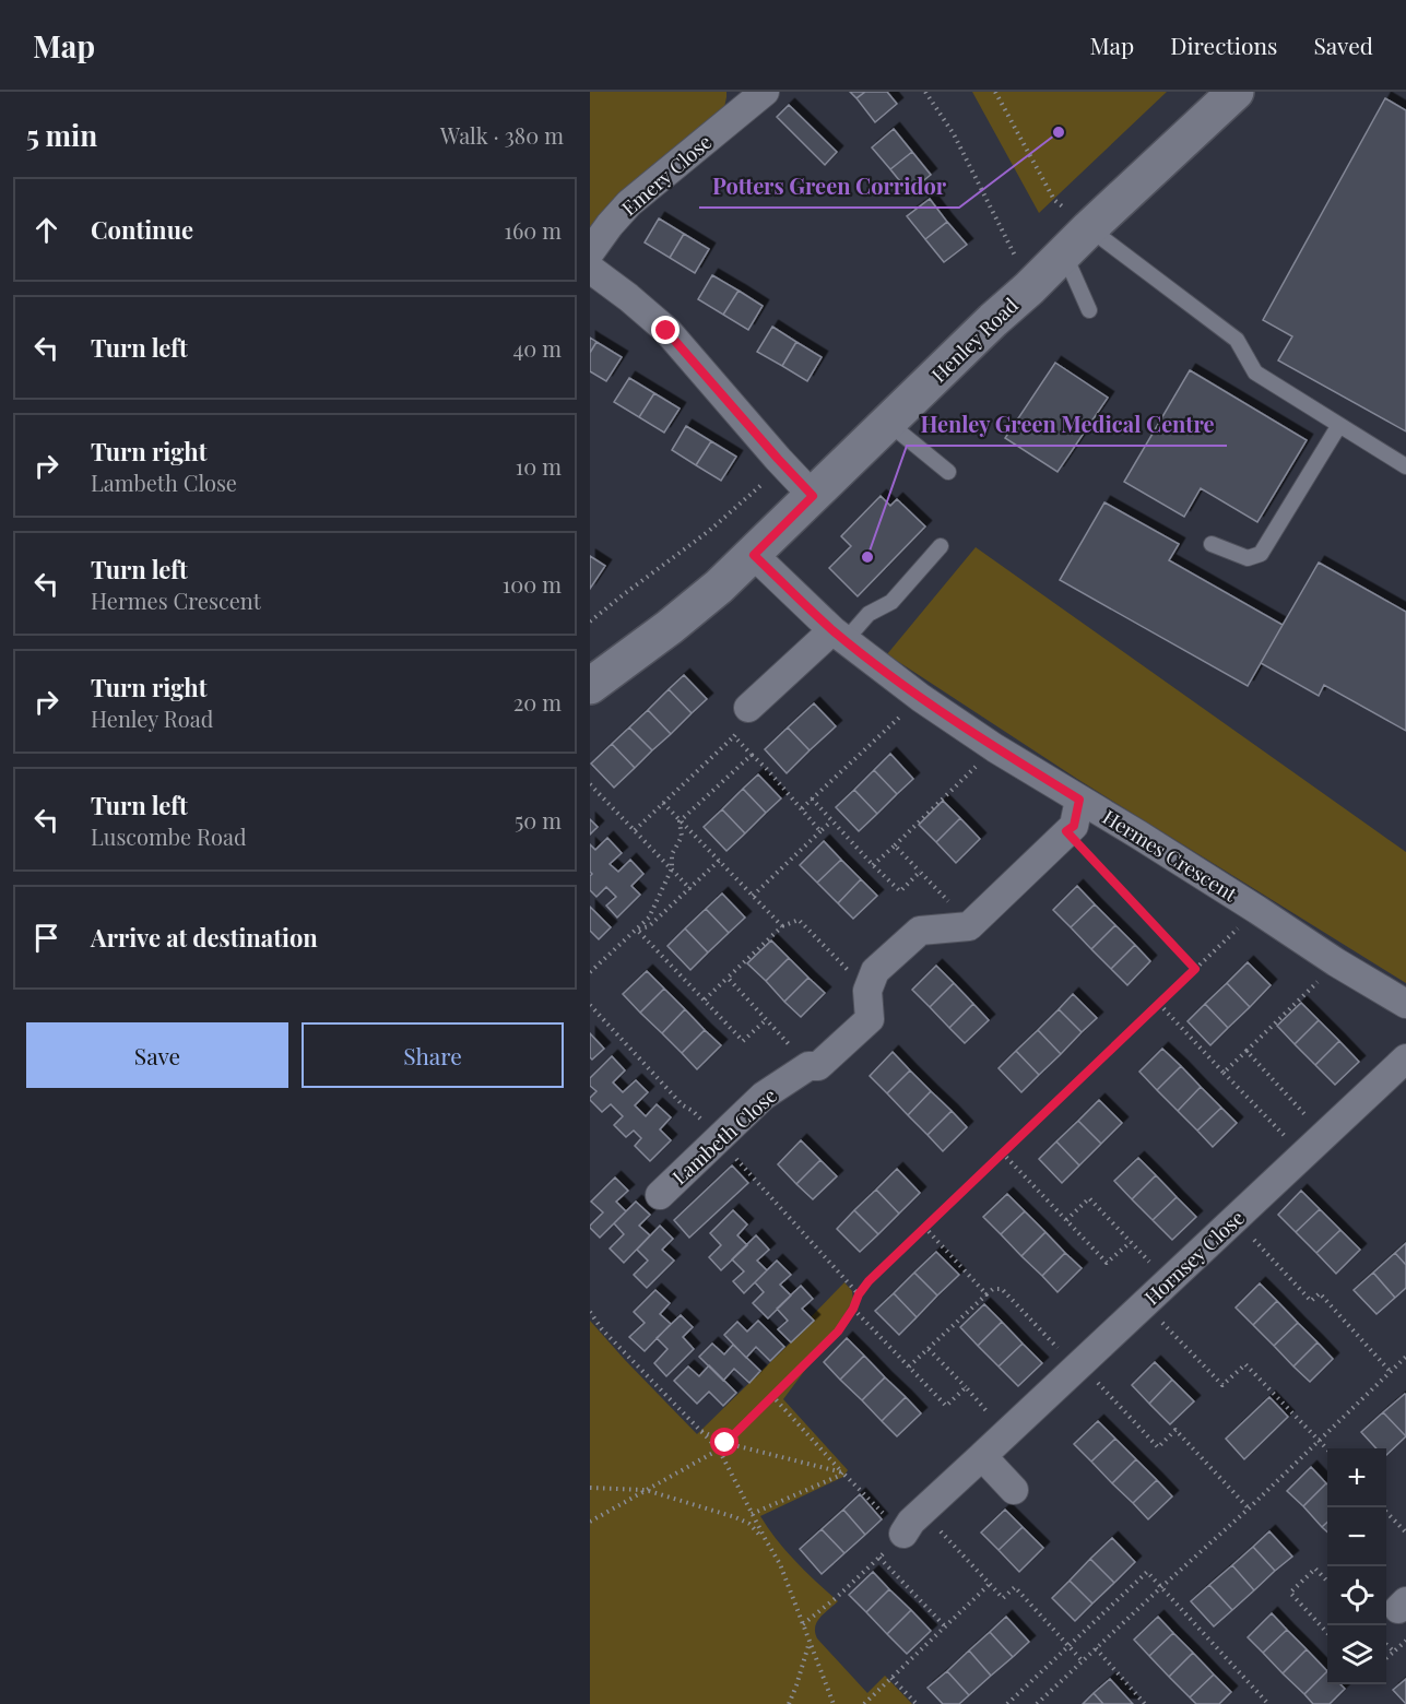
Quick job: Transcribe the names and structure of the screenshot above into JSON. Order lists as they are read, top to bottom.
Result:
{
  "streets": {
    "main road": ["Henley Road"],
    "street": [
      "Emery Close",
      "Hermes Crescent",
      "Lambeth Close",
      "Hornsey Close"
    ]
  },
  "crossings": [
    ["Henley Road", "Hermes Crescent"]
  ],
  "places": ["Potters Green Corridor", "Henley Green Medical Centre"],
  "page": {
    "header": "Map",
    "nav": ["Map", "Directions", "Saved"],
    "heading": ["5 min", "Walk · 380 m"],
    "list": [
      ["Continue", "160 m"],
      ["Turn left", "40 m"],
      ["Turn right", "Lambeth Close", "10 m"],
      ["Turn left", "Hermes Crescent", "100 m"],
      ["Turn right", "Henley Road", "20 m"],
      ["Turn left", "Luscombe Road", "50 m"],
      "Arrive at destination"
    ],
    "buttons": ["Save", "Share"],
    "map_buttons": ["+", "−"]
  }
}
